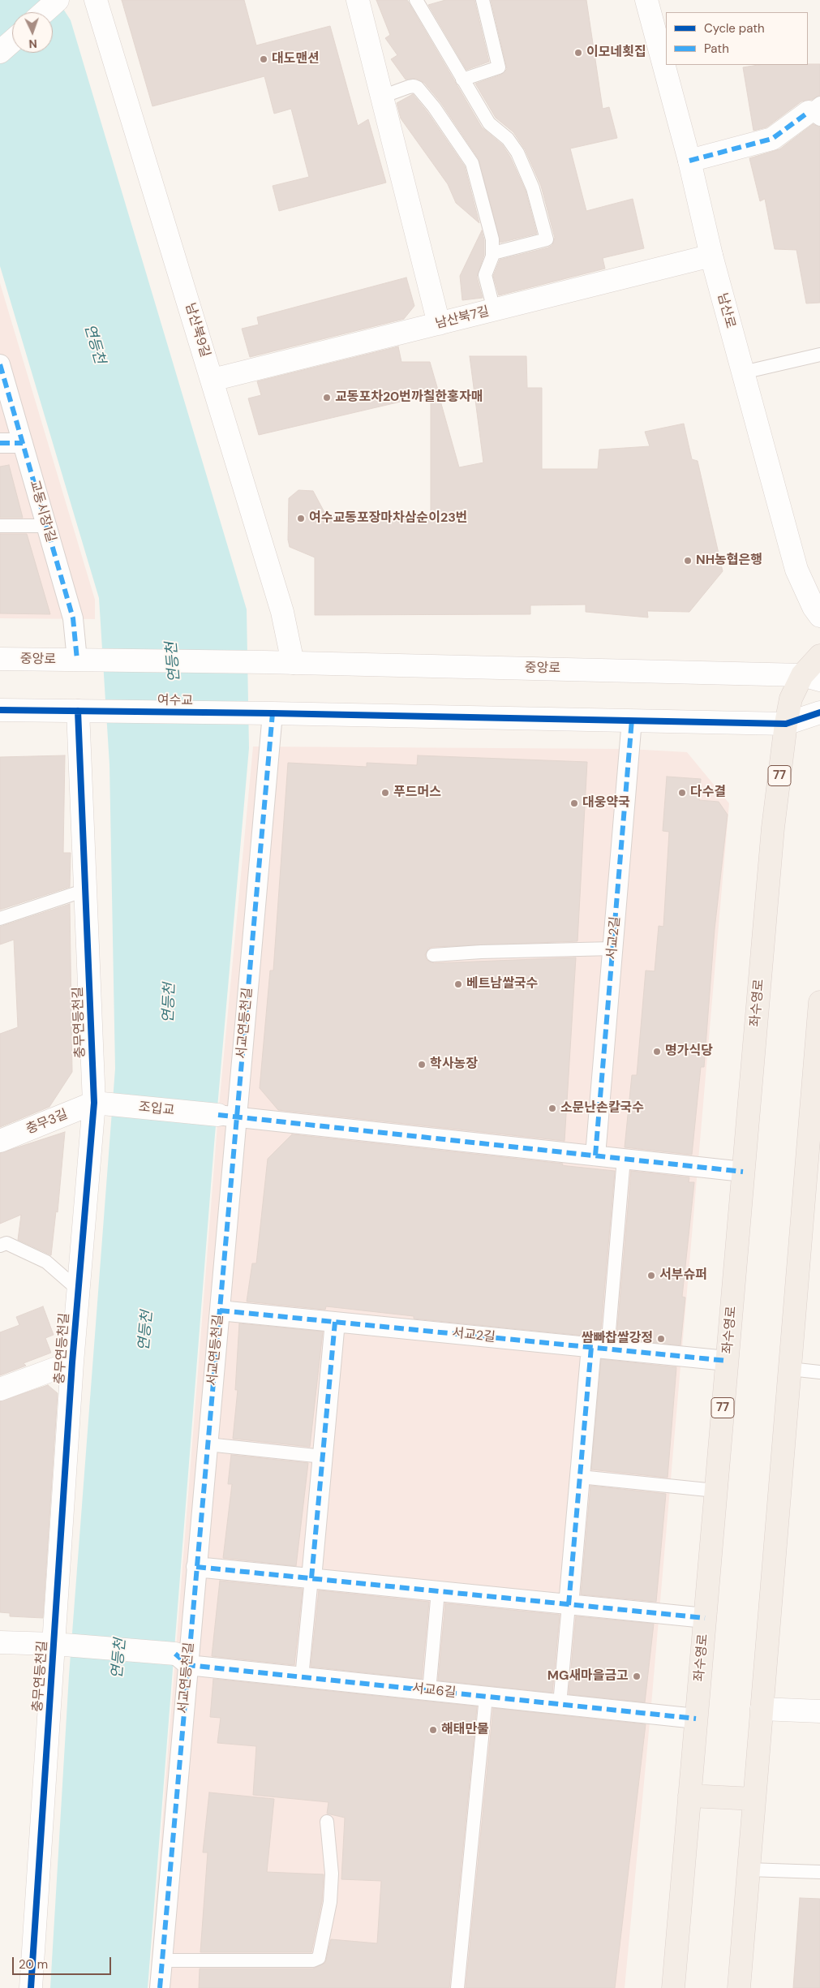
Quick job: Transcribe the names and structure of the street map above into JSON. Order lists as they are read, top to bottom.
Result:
{
  "streets": {
    "main road": ["77", "좌수영로"],
    "street": [
      "남산로",
      "남산북7길",
      "남산북9길",
      "교동시장1길",
      "중앙로",
      "여수교",
      "서교2길",
      "충무연등천길",
      "서교연등천길",
      "조입교",
      "충무3길",
      "서교6길"
    ]
  },
  "crossings": [
    ["남산로", "남산북7길"],
    ["남산북7길", "남산북9길"],
    ["남산북9길", "중앙로"],
    ["교동시장1길", "중앙로"],
    ["중앙로", "77"],
    ["중앙로", "좌수영로"],
    ["여수교", "서교2길"],
    ["여수교", "좌수영로"],
    ["여수교", "충무연등천길"],
    ["여수교", "서교연등천길"],
    ["77", "좌수영로"],
    ["서교2길", "좌수영로"],
    ["서교2길", "서교연등천길"],
    ["좌수영로", "서교6길"],
    ["충무연등천길", "조입교"],
    ["충무연등천길", "충무3길"],
    ["서교연등천길", "조입교"],
    ["서교연등천길", "서교6길"],
    ["조입교", "충무3길"]
  ],
  "water": ["연등천"],
  "places": [
    "이모네횟집",
    "대도맨션",
    "교동포차20번까칠한홍자매",
    "여수교동포장마차삼순이23번",
    "NH농협은행",
    "푸드머스",
    "다수결",
    "대웅약국",
    "베트남쌀국수",
    "명가식당",
    "학사농장",
    "소문난손칼국수",
    "서부슈퍼",
    "쌈빠찹쌀강정",
    "MG새마을금고",
    "해태만물"
  ],
  "legend": ["Cycle path", "Path"],
  "scale_bar": "20 m",
  "north": "bottom"
}
